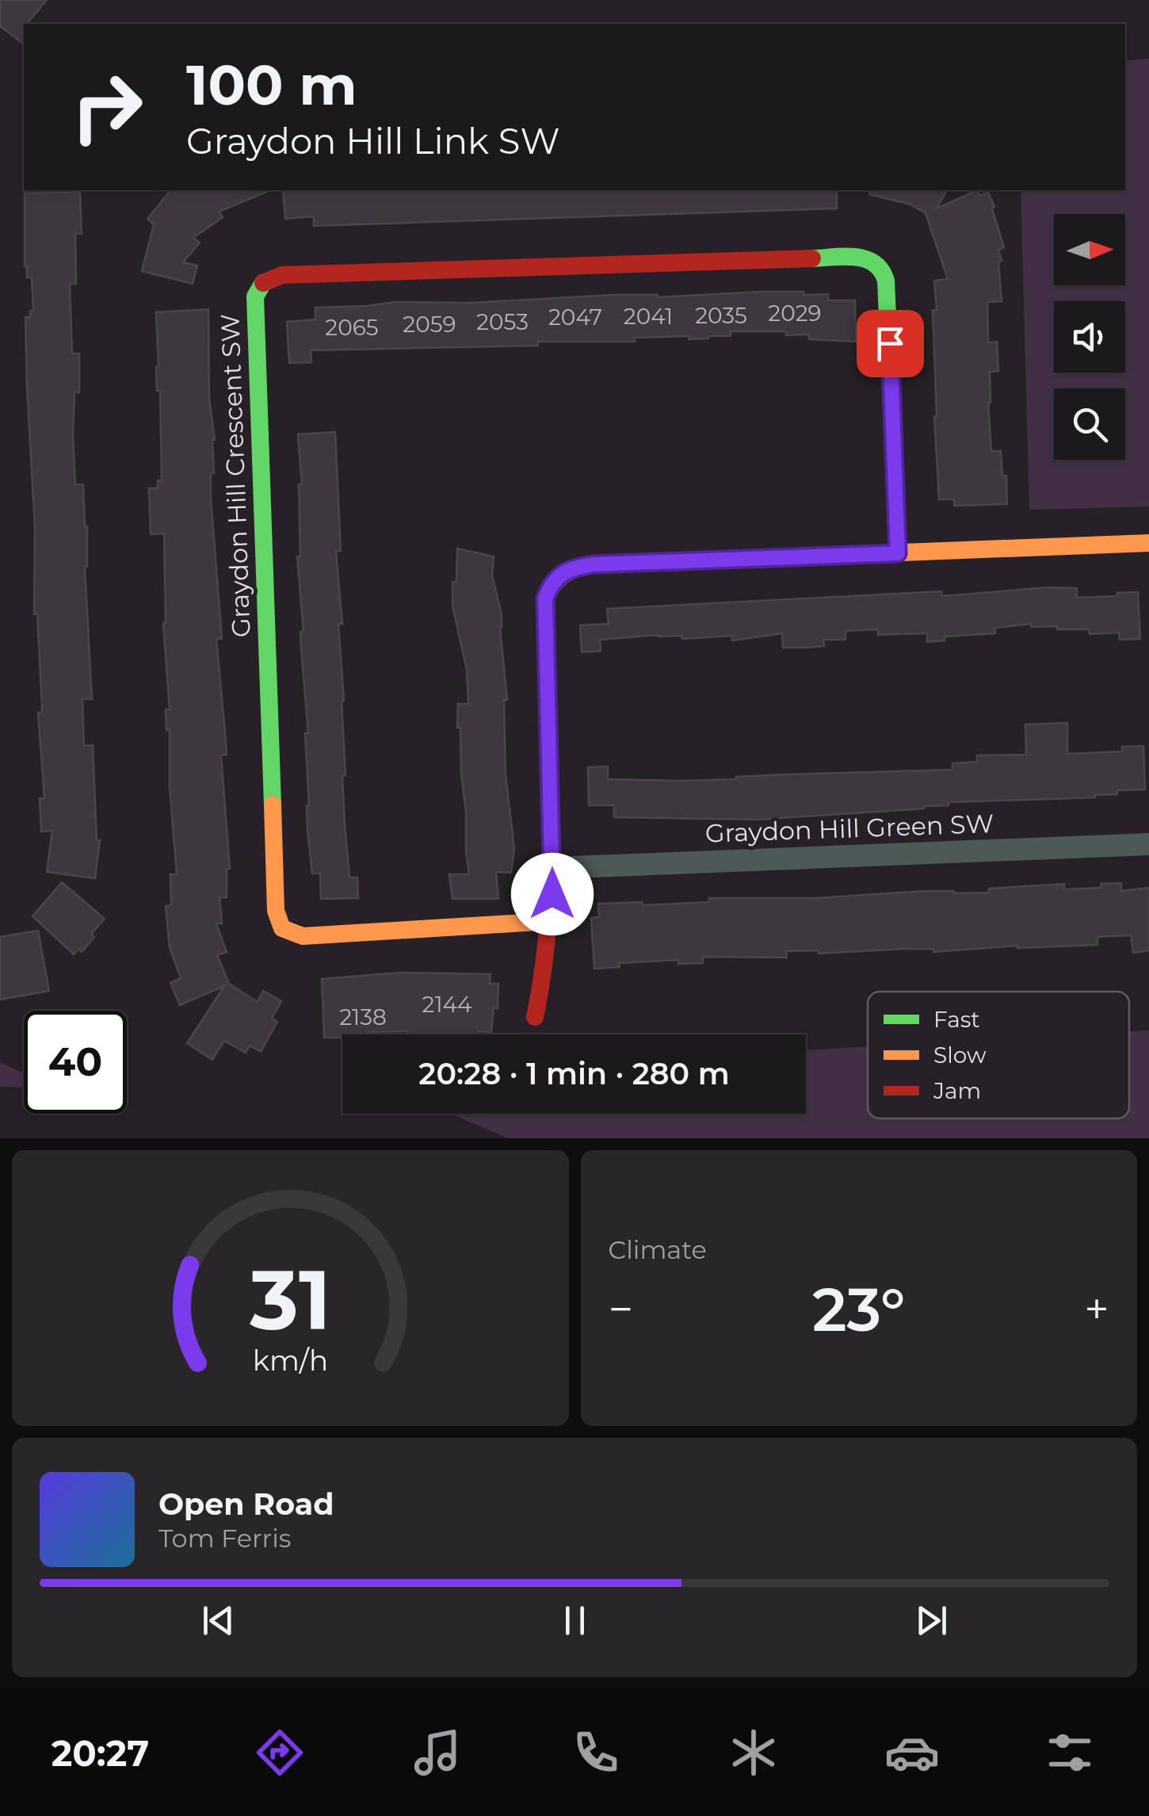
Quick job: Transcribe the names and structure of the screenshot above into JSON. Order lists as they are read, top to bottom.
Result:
{
  "streets": {
    "street": ["Graydon Hill Crescent SW", "Graydon Hill Green SW"]
  },
  "house_numbers": [
    "2029",
    "2035",
    "2041",
    "2047",
    "2053",
    "2059",
    "2065",
    "2144",
    "2138"
  ],
  "legend": ["Fast", "Slow", "Jam"],
  "north": "right",
  "page": {
    "turn": ["100 m", "Graydon Hill Link SW"],
    "limit": "40",
    "trip": "20:28 · 1 min · 280 m",
    "tile": "Climate",
    "heat": ["−", "23°", "+"],
    "song": ["Open Road", "Tom Ferris"],
    "tabs": "20:27",
    "gauge": ["31", "km/h"]
  }
}
